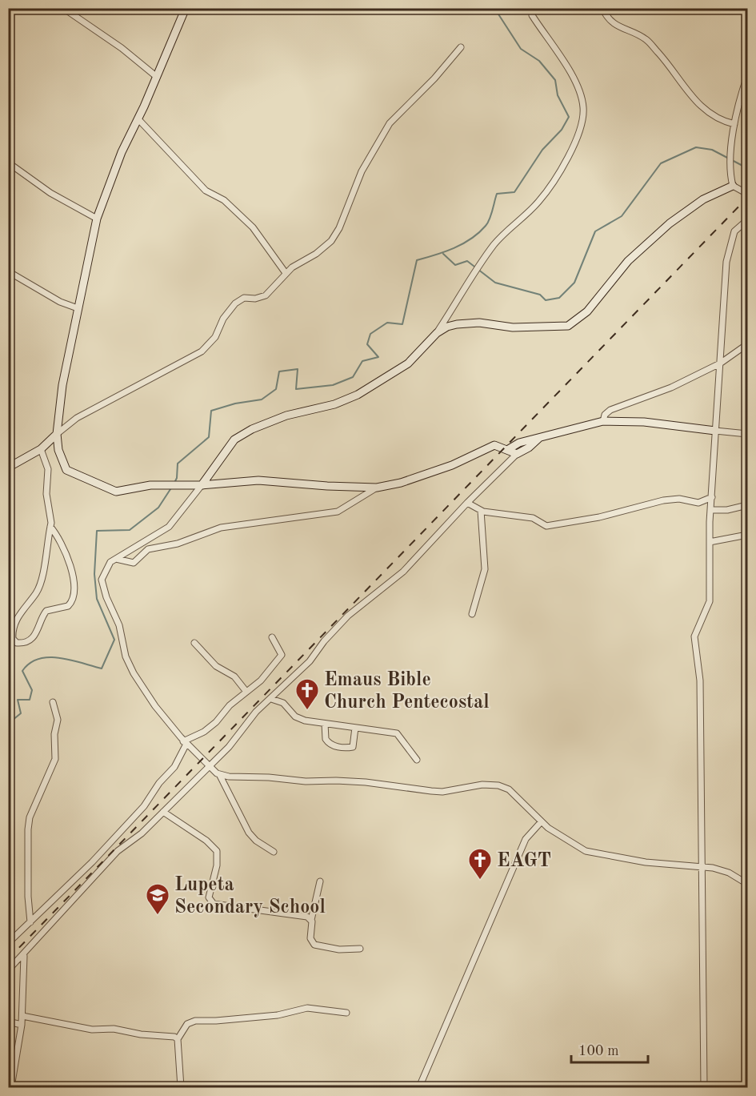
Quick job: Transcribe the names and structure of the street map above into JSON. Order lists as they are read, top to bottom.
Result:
{
  "places": {
    "church": ["Emaus Bible Church Pentecostal", "EAGT"],
    "school or university": ["Lupeta Secondary School"]
  },
  "scale_bar": "100 m"
}
